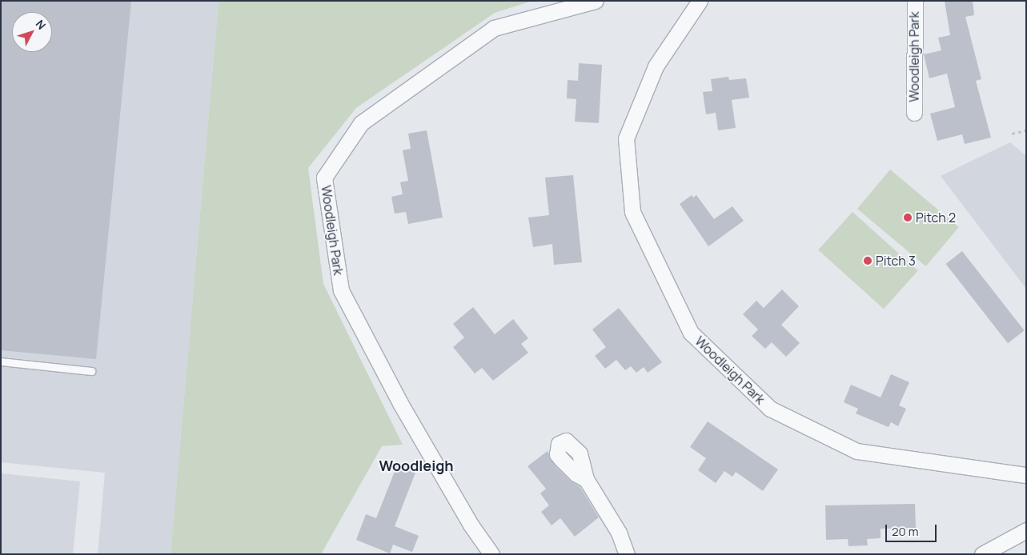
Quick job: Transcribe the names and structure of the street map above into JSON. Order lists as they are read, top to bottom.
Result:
{
  "streets": {
    "street": ["Woodleigh Park"]
  },
  "districts": ["Woodleigh"],
  "places": ["Pitch 2", "Pitch 3"],
  "scale_bar": "20 m",
  "north": "top right"
}
